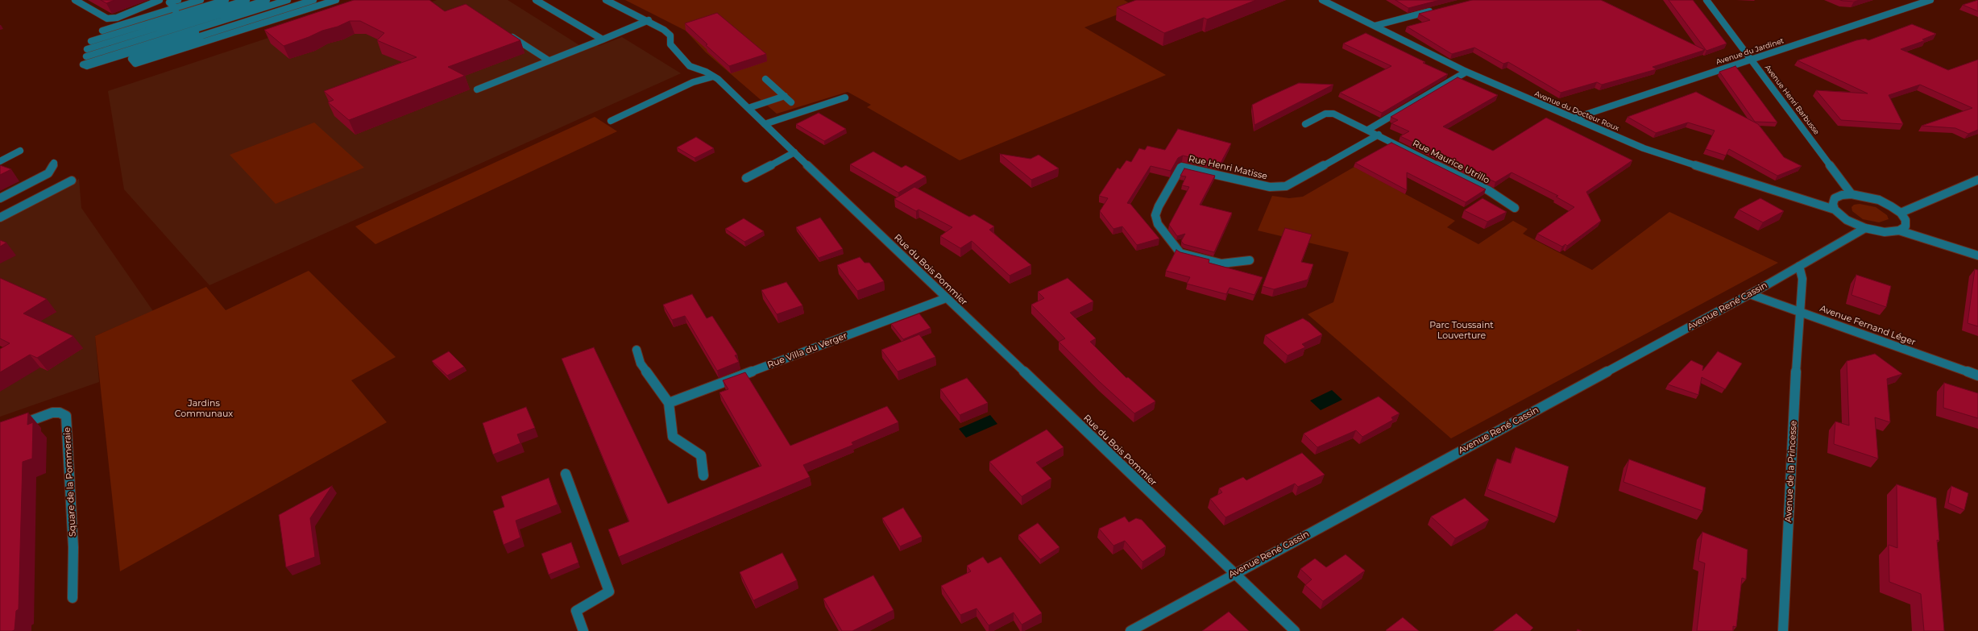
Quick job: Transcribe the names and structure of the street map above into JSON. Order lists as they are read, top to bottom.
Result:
{
  "streets": {
    "street": [
      "Avenue du Jardinet",
      "Avenue Henri Barbusse",
      "Avenue du Docteur Roux",
      "Rue Maurice Utrillo",
      "Rue Henri Matisse",
      "Rue du Bois Pommier",
      "Avenue René Cassin",
      "Avenue Fernand Léger",
      "Rue Villa du Verger",
      "Avenue de la Princesse",
      "Square de la Pommeraie"
    ]
  },
  "crossings": [
    ["Avenue du Jardinet", "Avenue Henri Barbusse"],
    ["Avenue du Jardinet", "Avenue du Docteur Roux"],
    ["Rue Maurice Utrillo", "Rue Henri Matisse"],
    ["Rue du Bois Pommier", "Avenue René Cassin"],
    ["Rue du Bois Pommier", "Rue Villa du Verger"],
    ["Avenue René Cassin", "Avenue Fernand Léger"],
    ["Avenue René Cassin", "Avenue de la Princesse"],
    ["Avenue Fernand Léger", "Avenue de la Princesse"]
  ],
  "parks": ["Parc Toussaint Louverture", "Jardins Communaux"]
}
